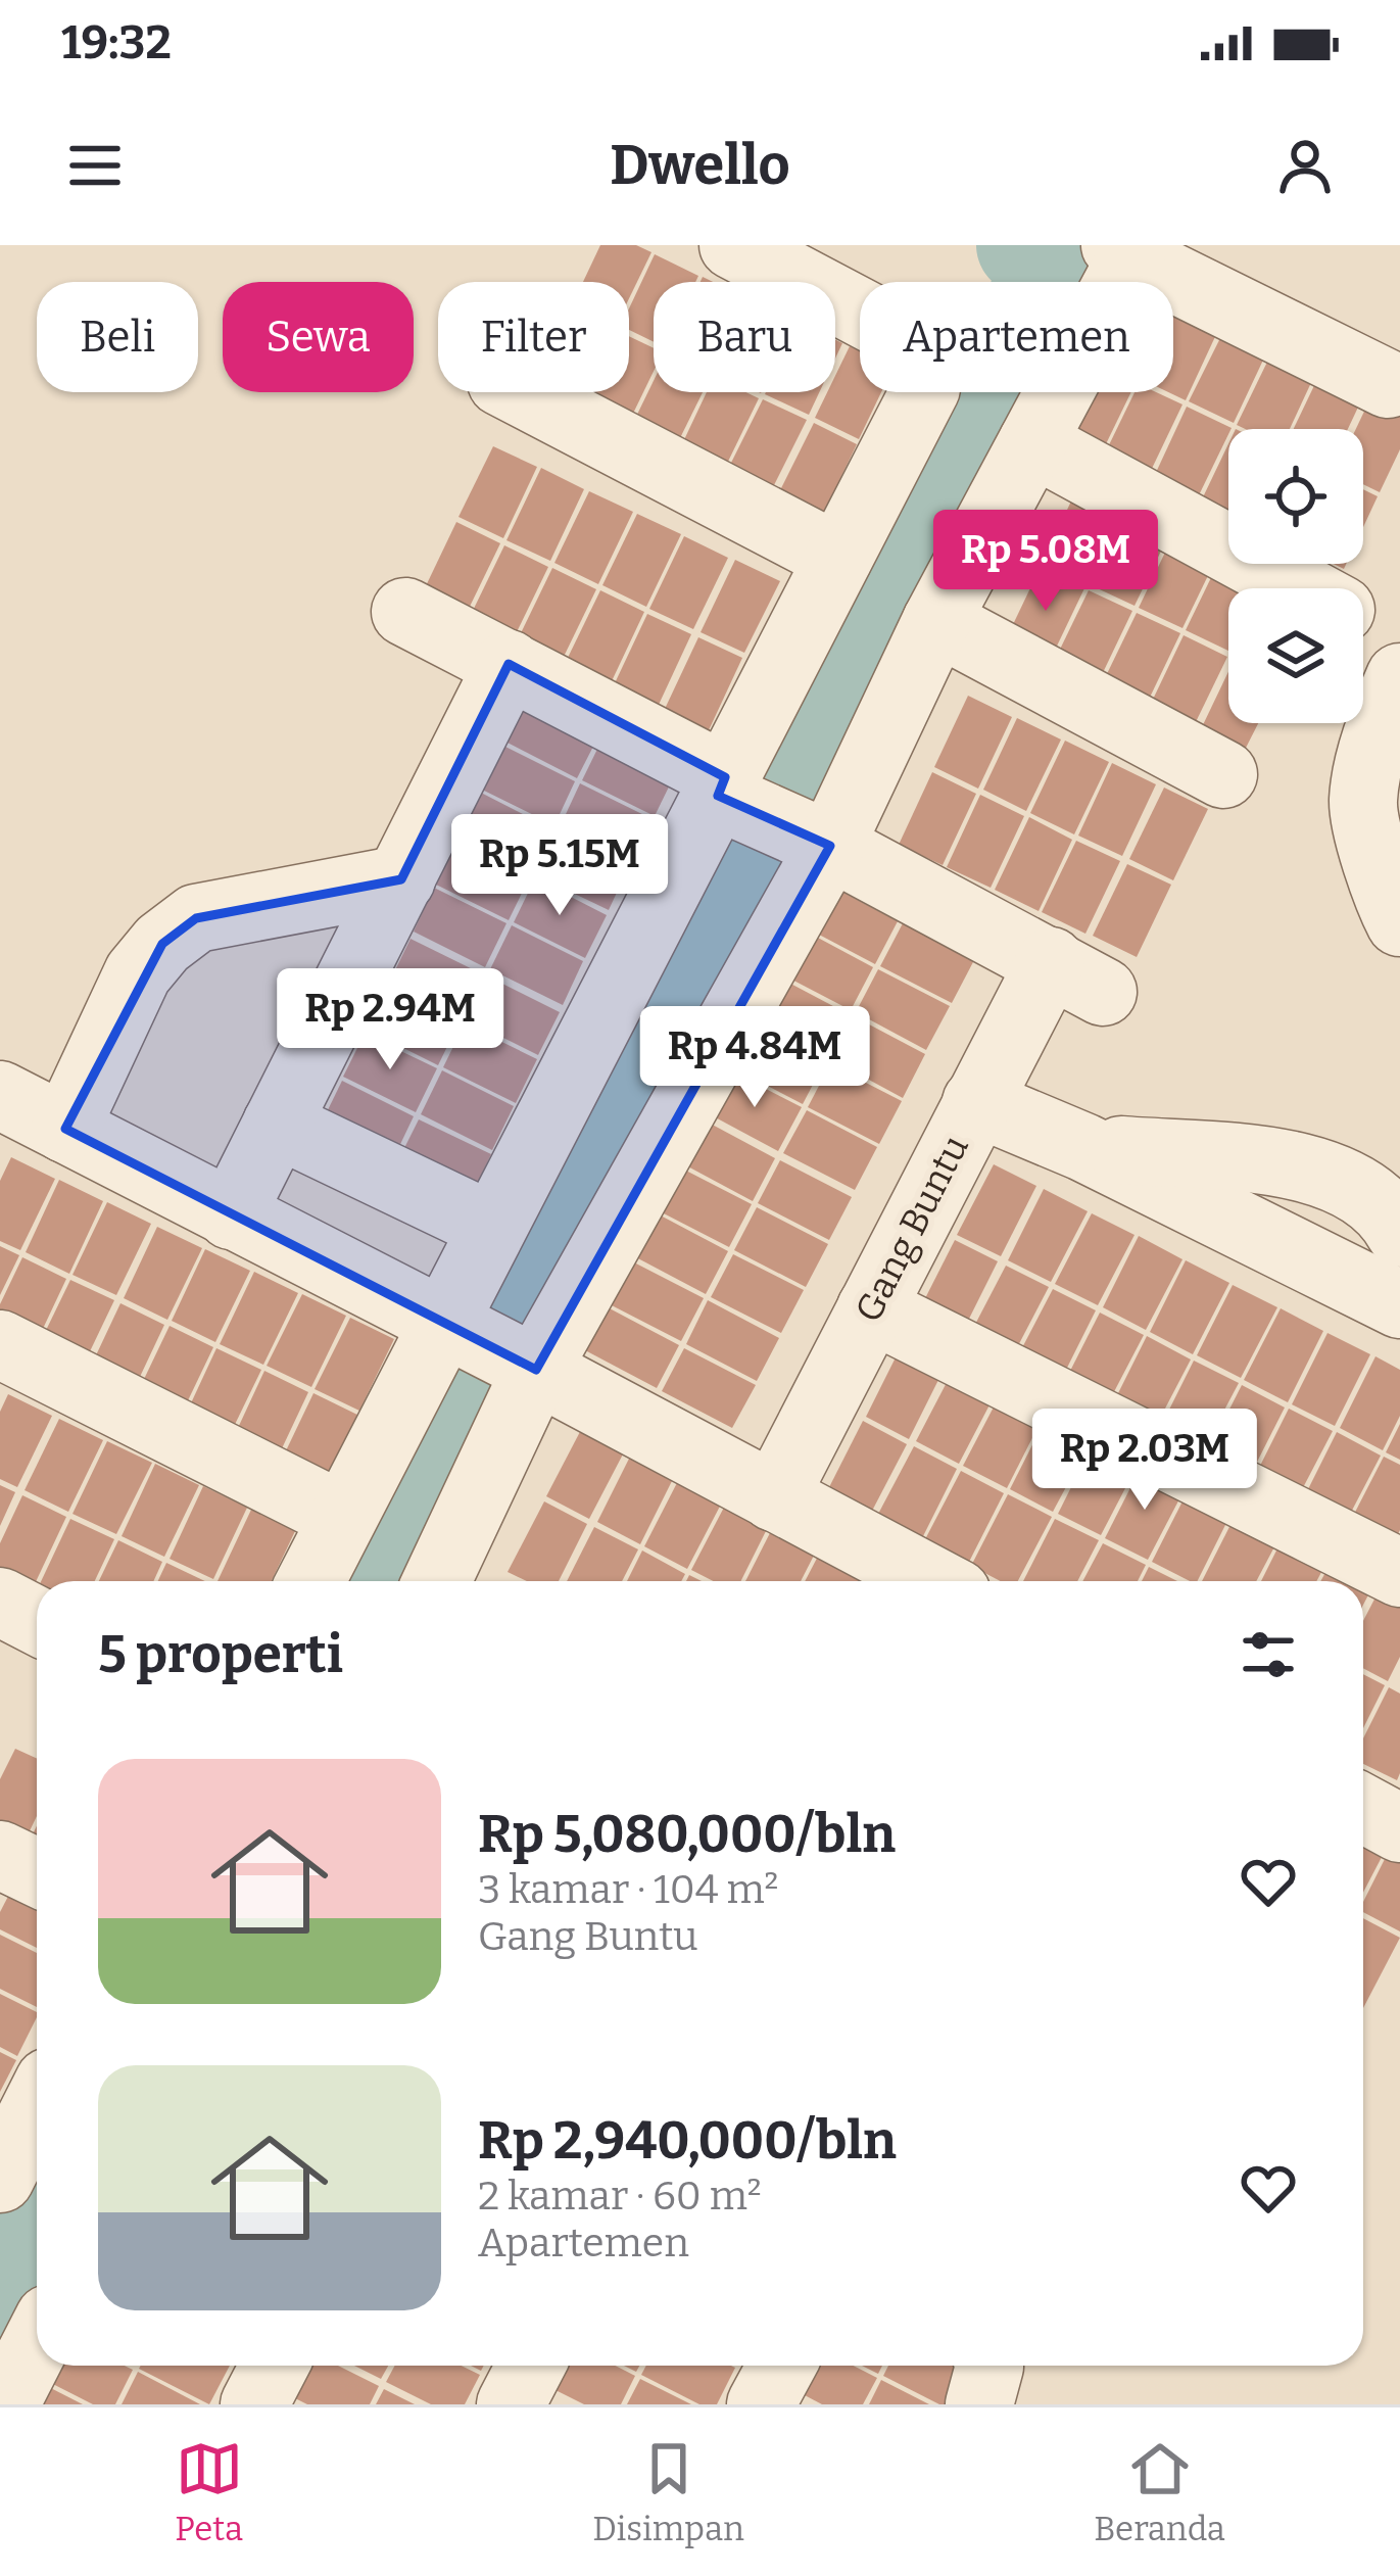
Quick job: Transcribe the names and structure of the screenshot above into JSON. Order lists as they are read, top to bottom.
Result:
{
  "streets": {
    "street": ["Gang Buntu"]
  },
  "page": {
    "status": "19:32",
    "header": "Dwello",
    "chip": [
      "Beli",
      "Sewa",
      "Filter",
      "Baru",
      "Apartemen"
    ],
    "price": [
      "Rp 5.08M",
      "Rp 5.15M",
      "Rp 2.94M",
      "Rp 4.84M",
      "Rp 2.03M"
    ],
    "heading": "5 properti",
    "list": [
      {
        "name": "Rp 5,080,000/bln",
        "note": "3 kamar · 104 m² · Gang Buntu"
      },
      {
        "name": "Rp 2,940,000/bln",
        "note": "2 kamar · 60 m² · Apartemen"
      }
    ],
    "tabs": ["Peta", "Disimpan", "Beranda"]
  }
}
